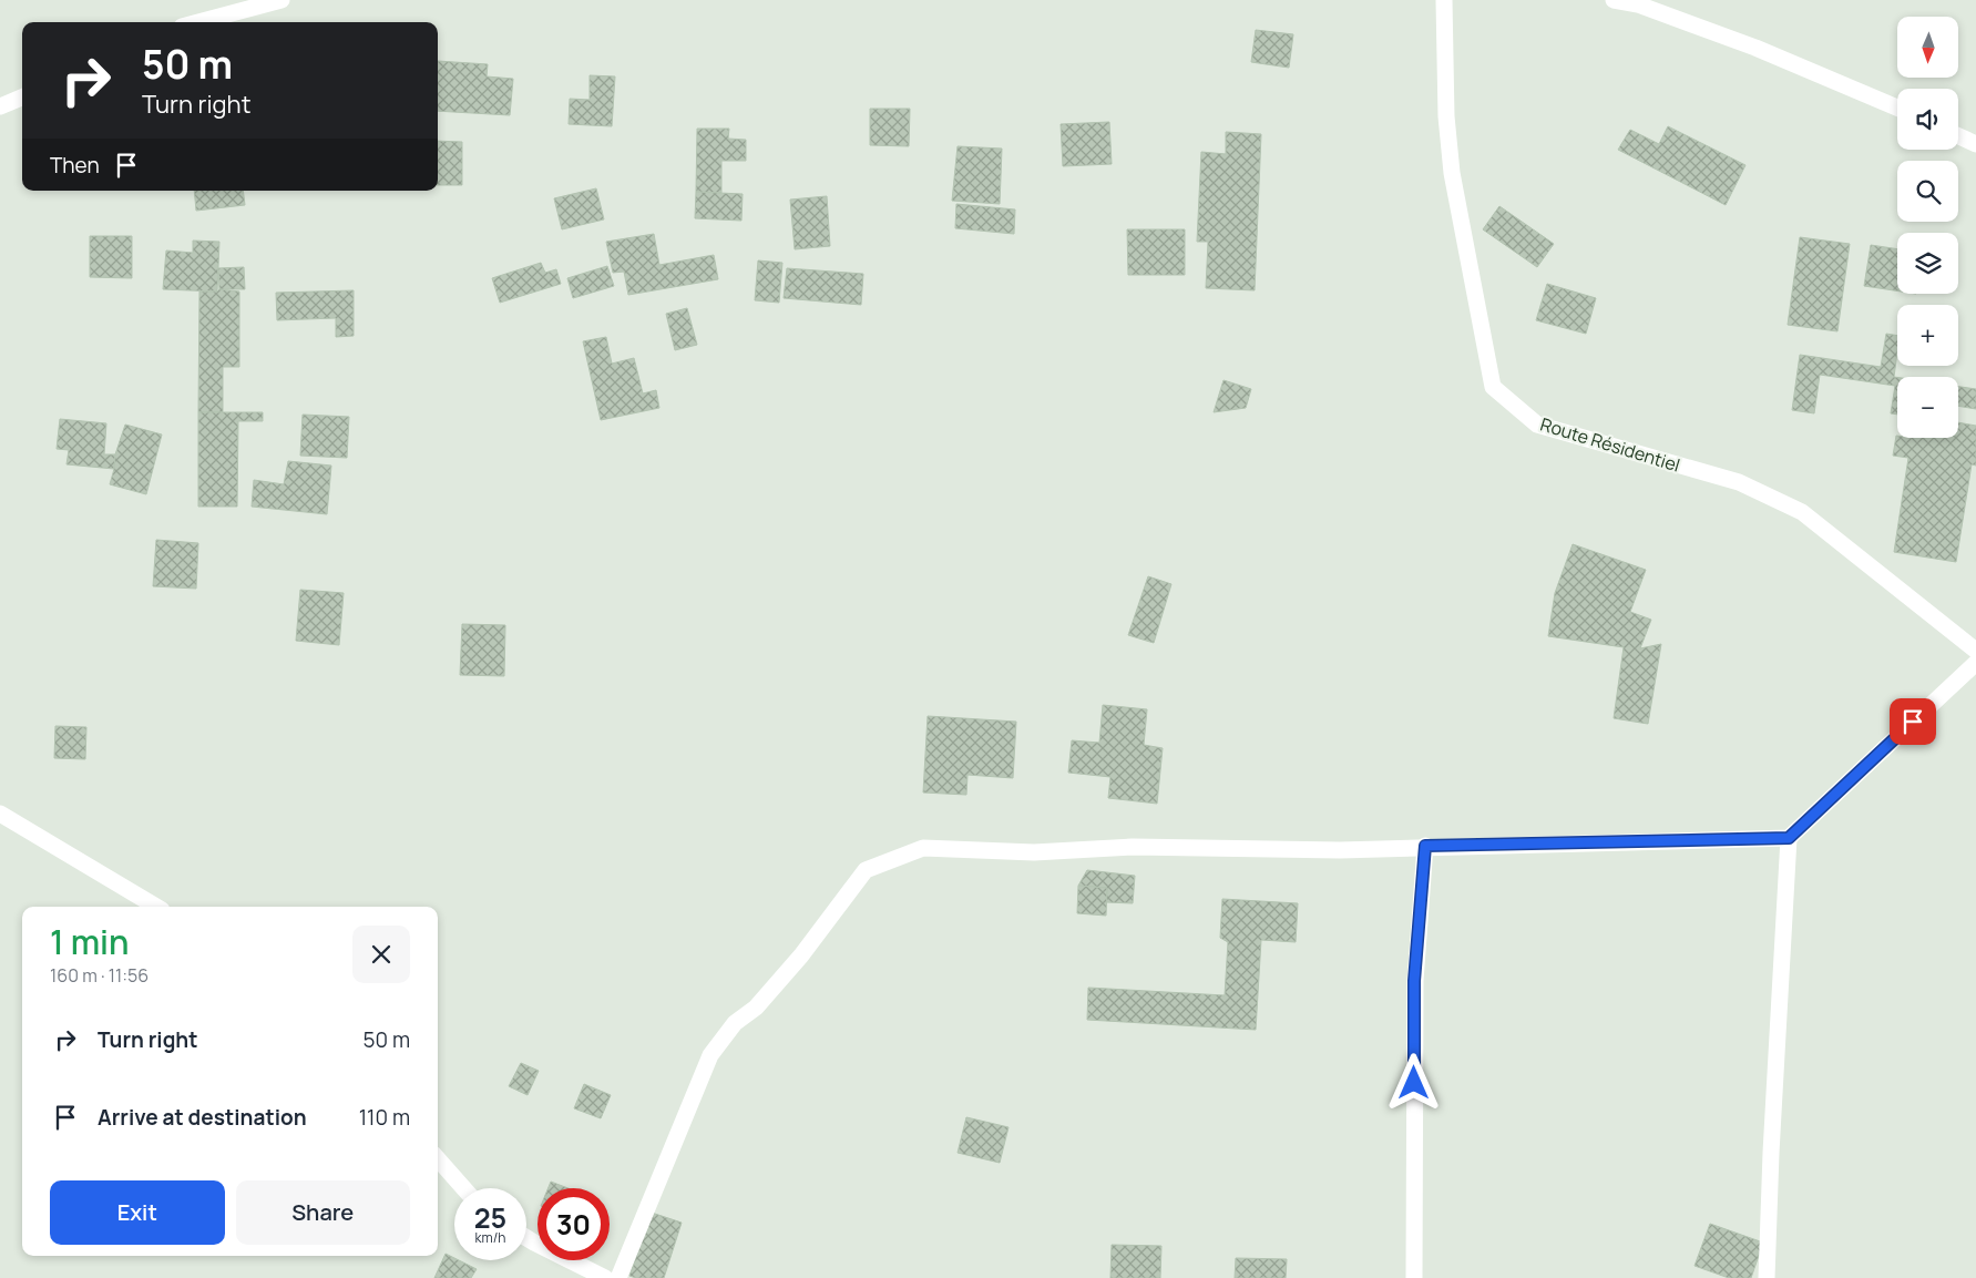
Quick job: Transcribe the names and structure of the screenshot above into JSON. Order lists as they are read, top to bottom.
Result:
{
  "streets": {
    "street": ["Route Résidentiel"]
  },
  "north": "bottom",
  "page": {
    "map_buttons": ["+", "−"],
    "turn": ["50 m", "Turn right"],
    "then": "Then",
    "heading": ["1 min", "160 m · 11:56"],
    "list": [
      {
        "name": "Turn right",
        "value": "50 m"
      },
      {
        "name": "Arrive at destination",
        "value": "110 m"
      }
    ],
    "buttons": ["Exit", "Share"],
    "speed": "25 km/h",
    "limit": "30"
  }
}
